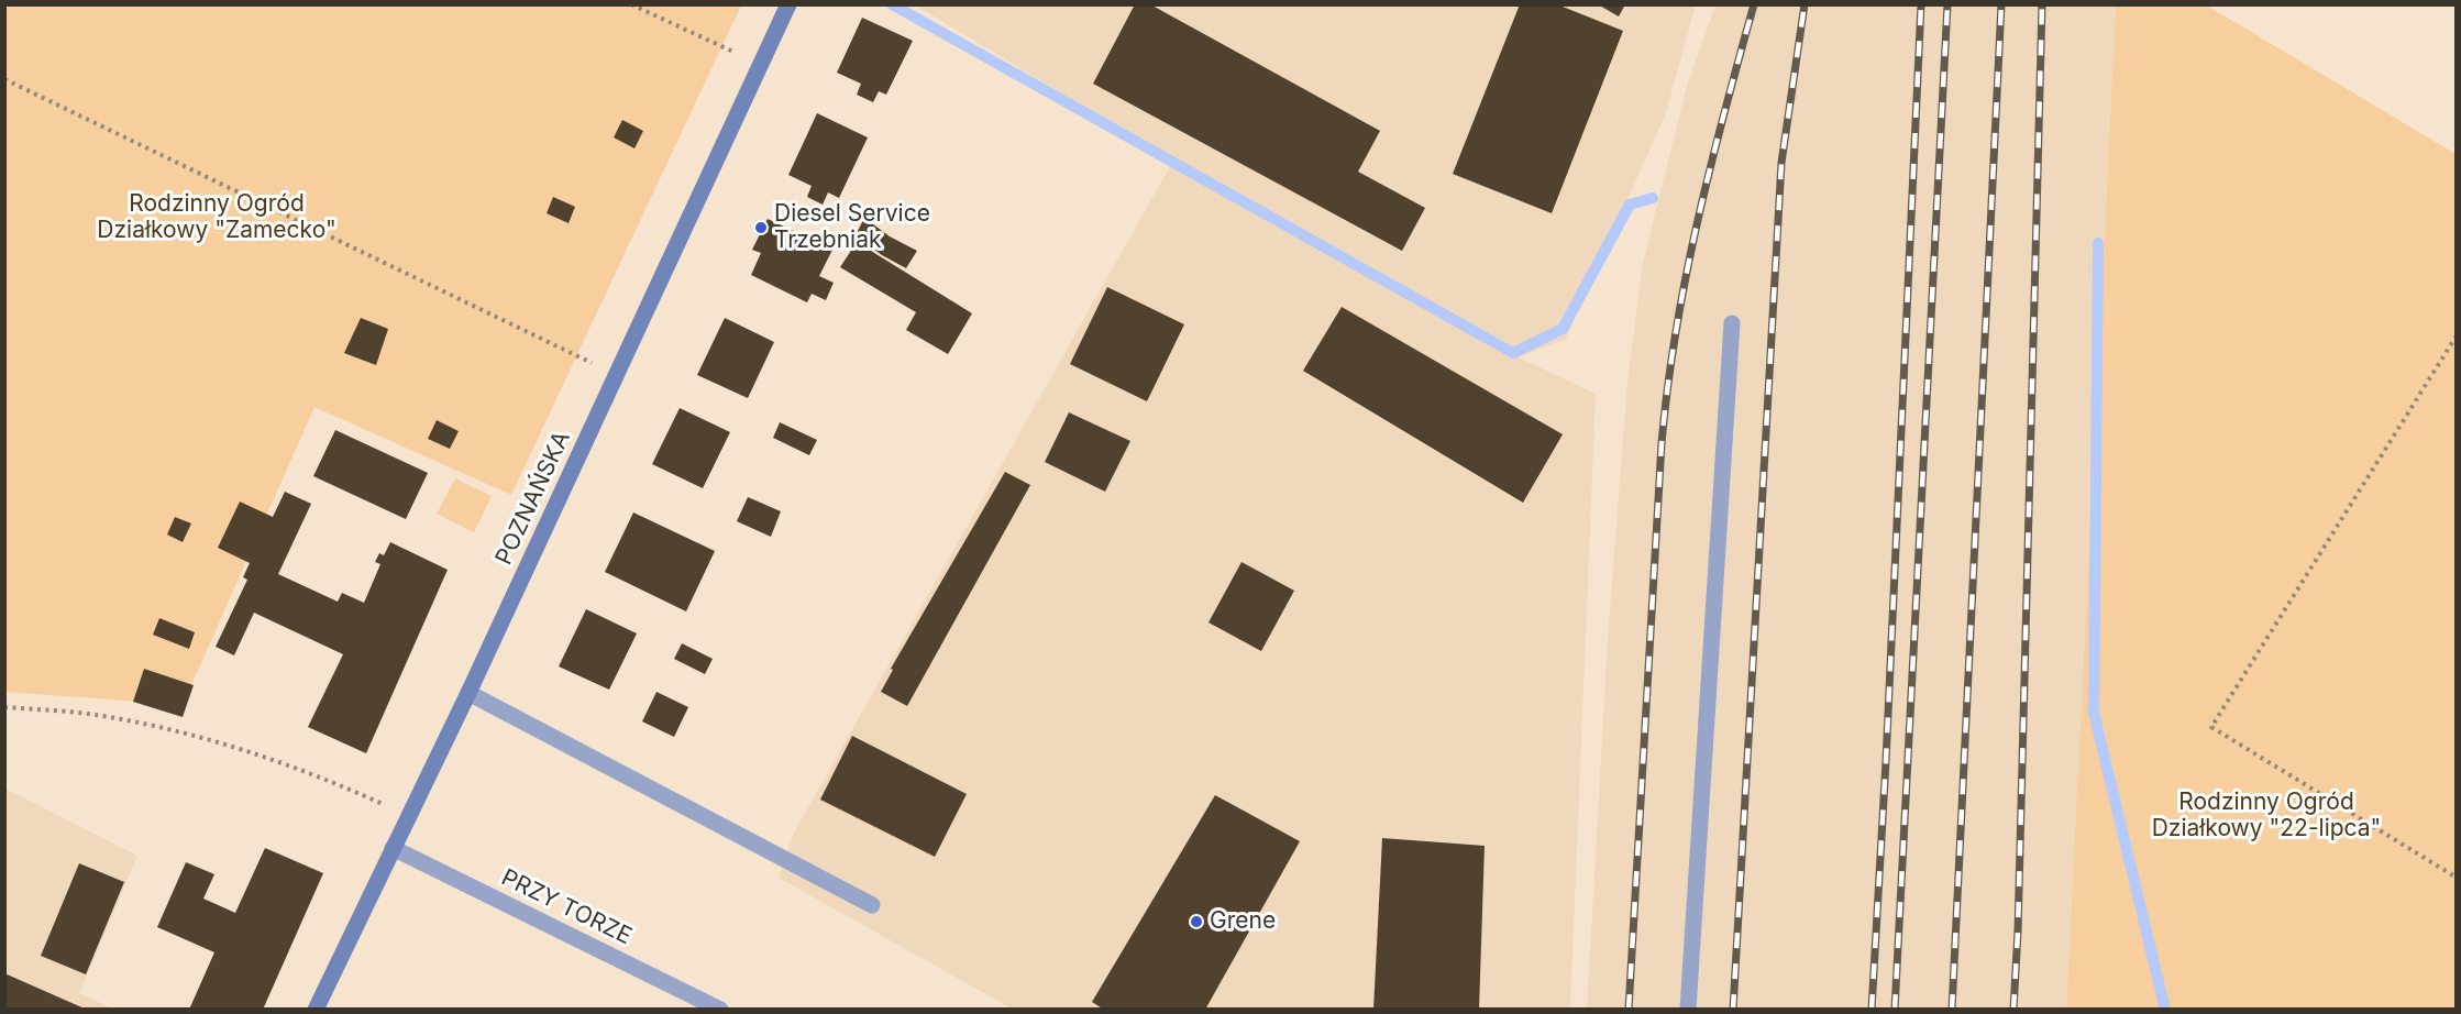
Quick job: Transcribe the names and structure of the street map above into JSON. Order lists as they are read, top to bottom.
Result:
{
  "streets": {
    "street": ["POZNAŃSKA", "PRZY TORZE"]
  },
  "crossings": [
    ["POZNAŃSKA", "PRZY TORZE"]
  ],
  "parks": ["Rodzinny Ogród Działkowy \"Zamecko\"", "Rodzinny Ogród Działkowy \"22-lipca\""],
  "places": ["Diesel Service Trzebniak", "Grene"]
}
